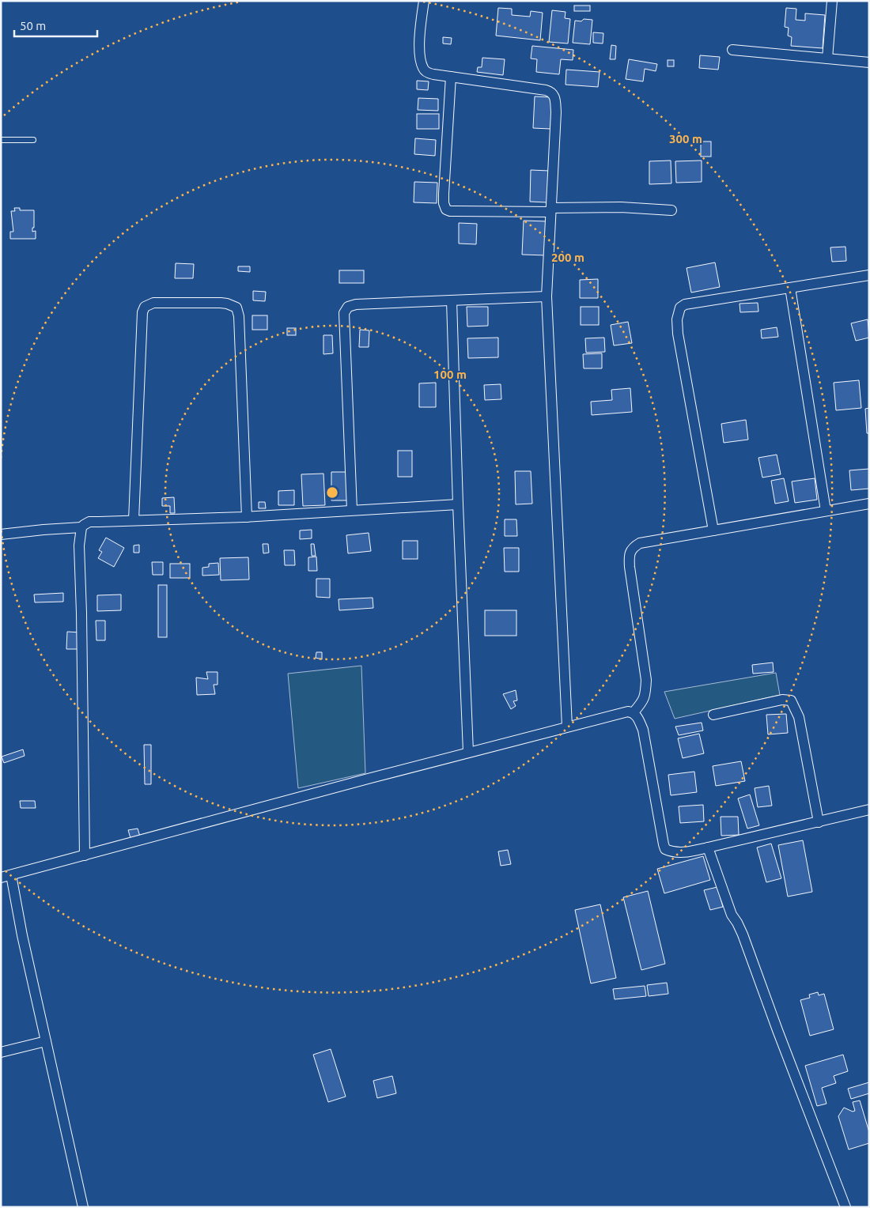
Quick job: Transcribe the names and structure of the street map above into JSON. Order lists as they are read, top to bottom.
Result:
{
  "scale_bar": "50 m",
  "rings": ["300 m", "200 m", "100 m"]
}
